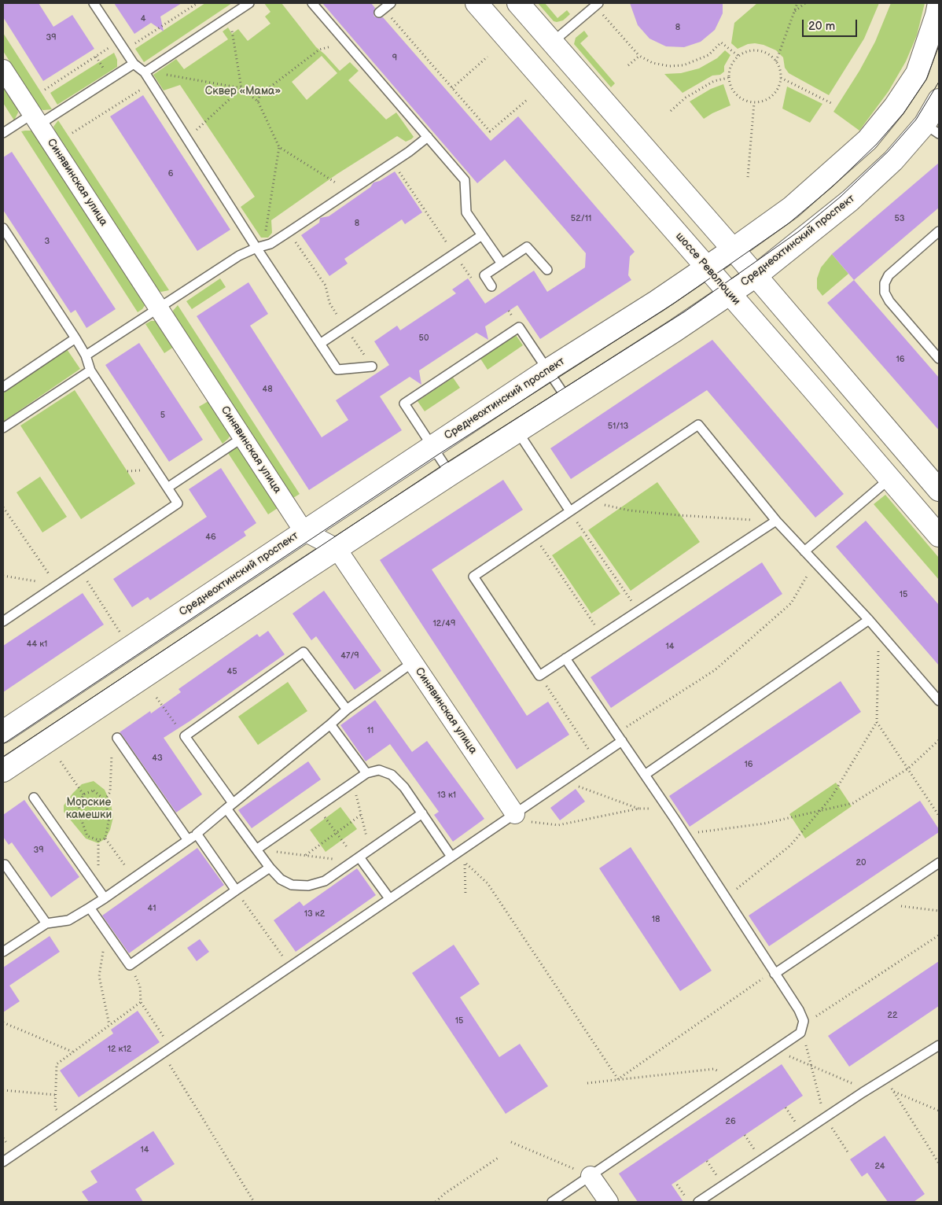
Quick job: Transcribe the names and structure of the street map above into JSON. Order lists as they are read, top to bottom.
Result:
{
  "streets": {
    "main road": ["Среднеохтинский проспект", "шоссе Революции"],
    "street": ["Синявинская улица"]
  },
  "crossings": [
    ["Синявинская улица", "Среднеохтинский проспект"],
    ["Среднеохтинский проспект", "шоссе Революции"]
  ],
  "parks": ["Сквер «Мама»", "Морские камешки"],
  "house_numbers": [
    "4",
    "8",
    "39",
    "9",
    "6",
    "52/11",
    "53",
    "8",
    "3",
    "50",
    "16",
    "48",
    "5",
    "51/13",
    "46",
    "15",
    "12/49",
    "44 к1",
    "14",
    "47/9",
    "45",
    "11",
    "43",
    "16",
    "13 к1",
    "39",
    "20",
    "41",
    "13 к2",
    "18",
    "22",
    "15",
    "12 к12",
    "26",
    "14",
    "24"
  ],
  "scale_bar": "20 m"
}
